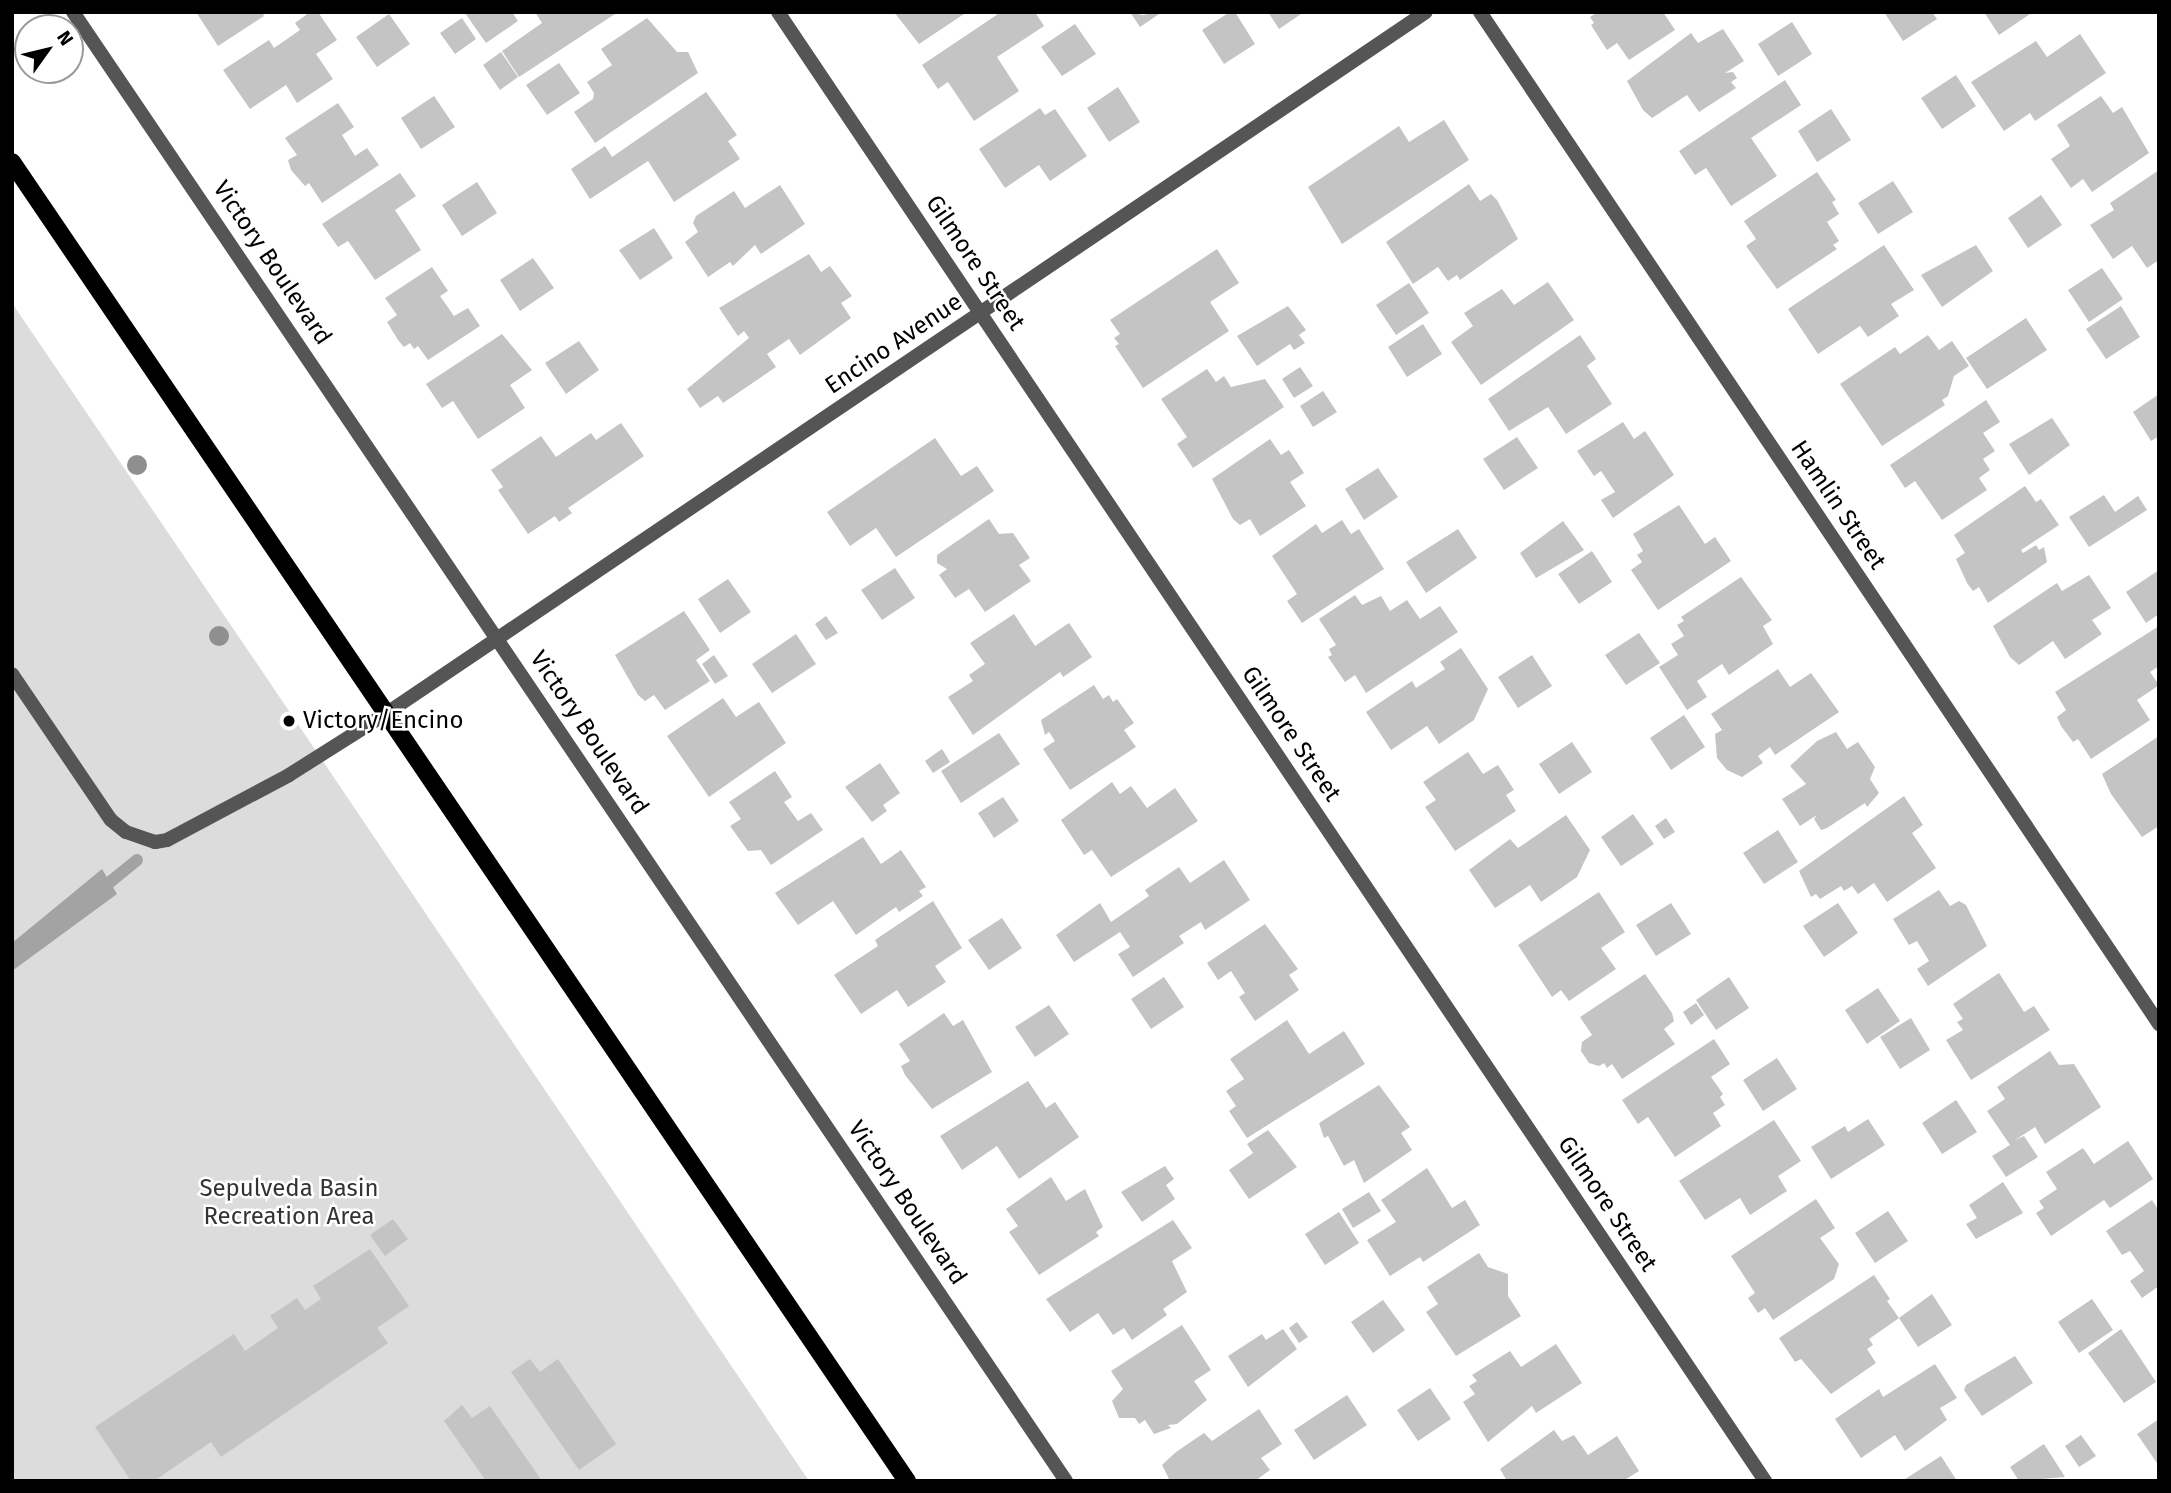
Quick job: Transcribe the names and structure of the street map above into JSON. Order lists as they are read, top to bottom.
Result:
{
  "streets": {
    "street": [
      "Victory Boulevard",
      "Gilmore Street",
      "Encino Avenue",
      "Hamlin Street"
    ]
  },
  "crossings": [
    ["Victory Boulevard", "Encino Avenue"],
    ["Gilmore Street", "Encino Avenue"]
  ],
  "parks": ["Sepulveda Basin Recreation Area"],
  "places": ["Victory/Encino"],
  "north": "top right"
}
